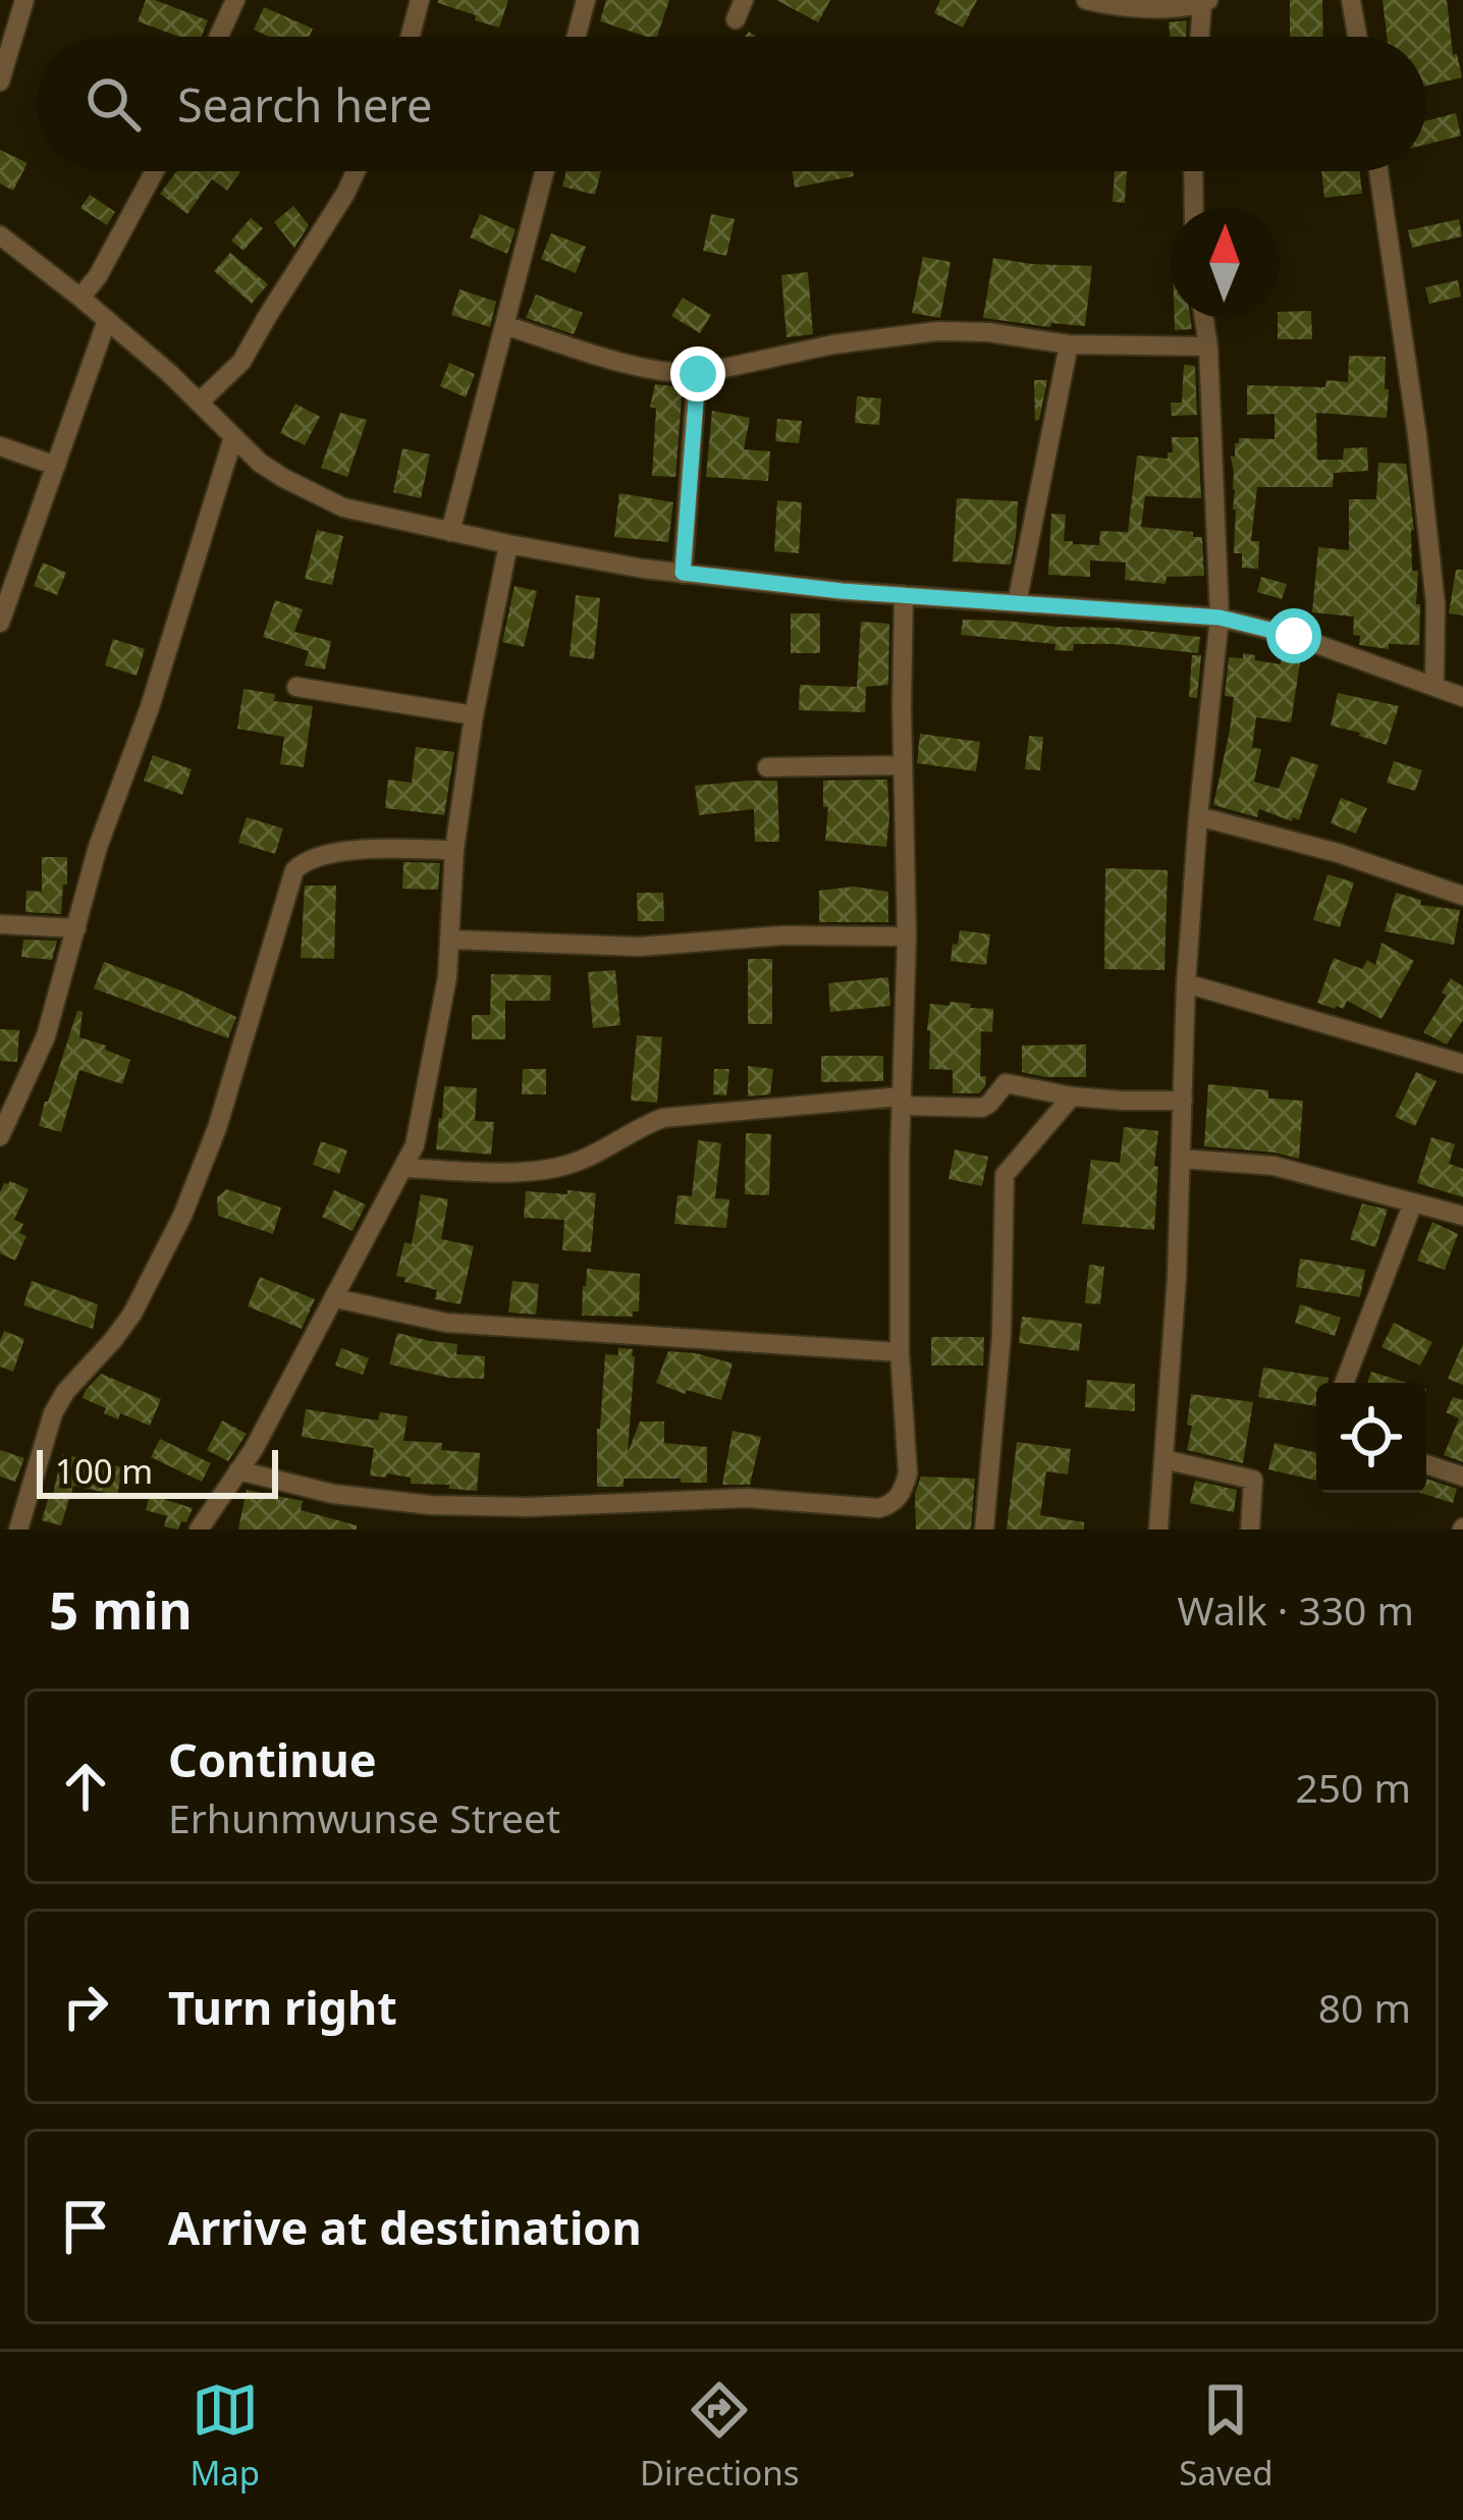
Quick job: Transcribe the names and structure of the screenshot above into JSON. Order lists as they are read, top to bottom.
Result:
{
  "scale_bar": "100 m",
  "north": "top",
  "page": {
    "search": "Search here",
    "scale": "100 m",
    "heading": ["5 min", "Walk · 330 m"],
    "list": [
      ["Continue", "Erhunmwunse Street", "250 m"],
      ["Turn right", "80 m"],
      "Arrive at destination"
    ],
    "nav": ["Map", "Directions", "Saved"]
  }
}
